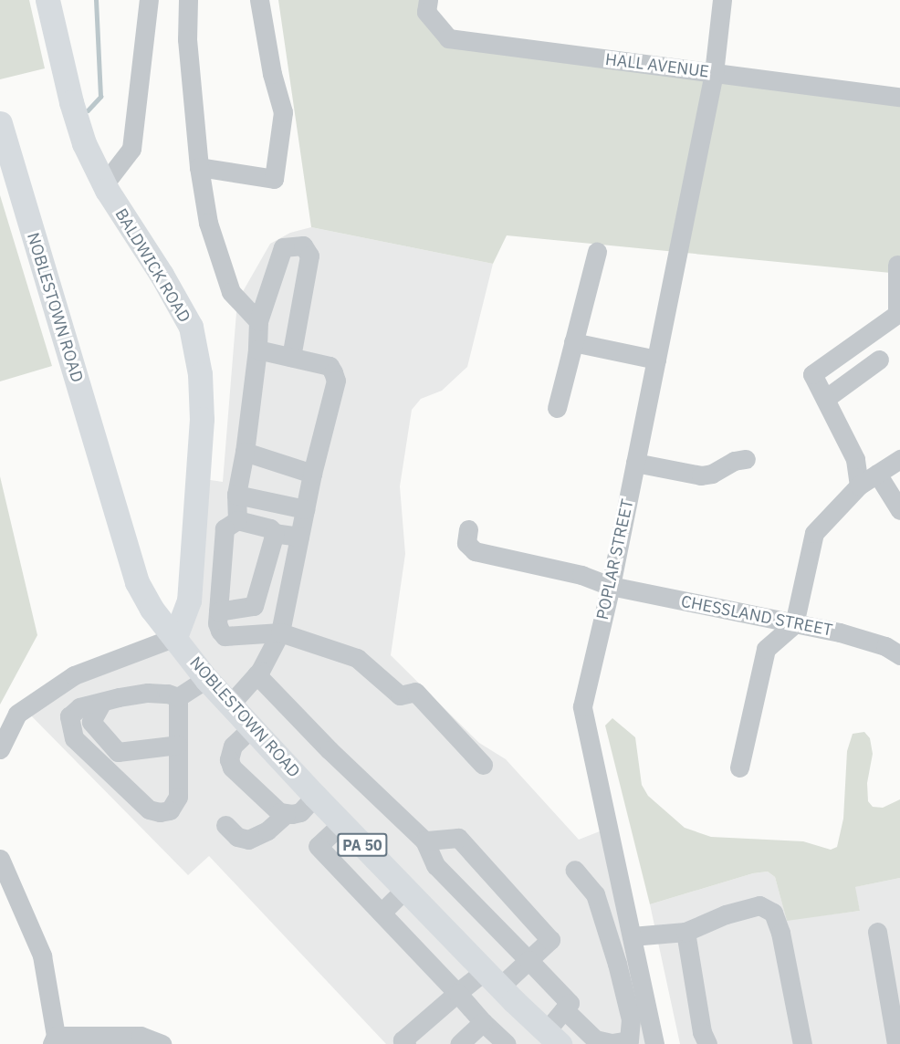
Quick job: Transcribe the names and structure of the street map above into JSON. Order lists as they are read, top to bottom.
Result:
{
  "streets": {
    "main road": ["BALDWICK ROAD", "NOBLESTOWN ROAD", "PA 50"],
    "street": ["HALL AVENUE", "POPLAR STREET", "CHESSLAND STREET"]
  },
  "crossings": [
    ["HALL AVENUE", "POPLAR STREET"],
    ["BALDWICK ROAD", "NOBLESTOWN ROAD"],
    ["POPLAR STREET", "CHESSLAND STREET"]
  ]
}
